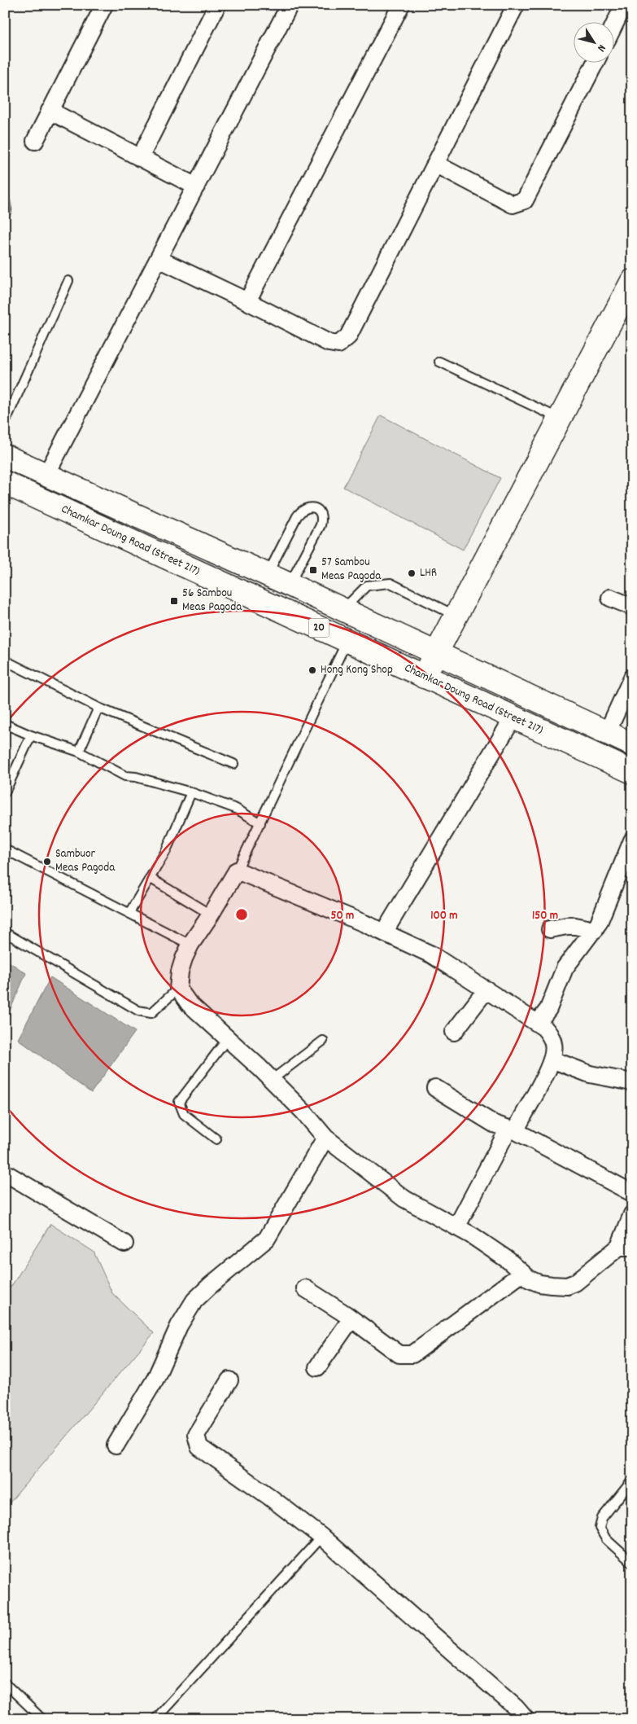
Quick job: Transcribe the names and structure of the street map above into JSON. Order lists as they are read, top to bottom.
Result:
{
  "streets": {
    "main road": ["Chamkar Doung Road (Street 217)", "20"]
  },
  "places": {
    "transit": ["57 Sambou Meas Pagoda", "56 Sambou Meas Pagoda"],
    "other": ["LHR", "Hong Kong Shop", "Sambuor Meas Pagoda"]
  },
  "north": "bottom right",
  "rings": ["50 m", "100 m", "150 m"]
}
